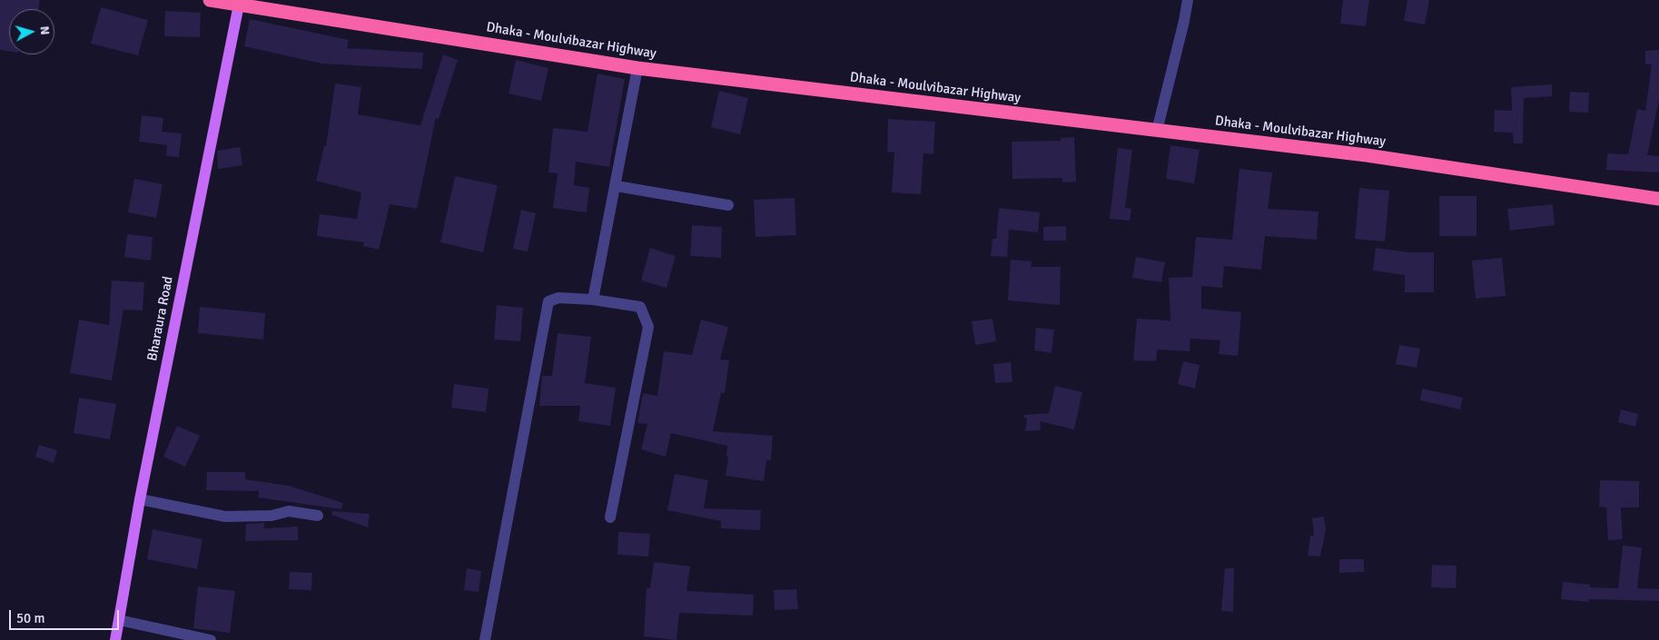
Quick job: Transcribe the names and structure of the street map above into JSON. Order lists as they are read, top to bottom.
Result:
{
  "streets": {
    "highway": ["Dhaka - Moulvibazar Highway"],
    "main road": ["Bharaura Road"]
  },
  "crossings": [
    ["Dhaka - Moulvibazar Highway", "Bharaura Road"]
  ],
  "scale_bar": "50 m",
  "north": "right"
}
